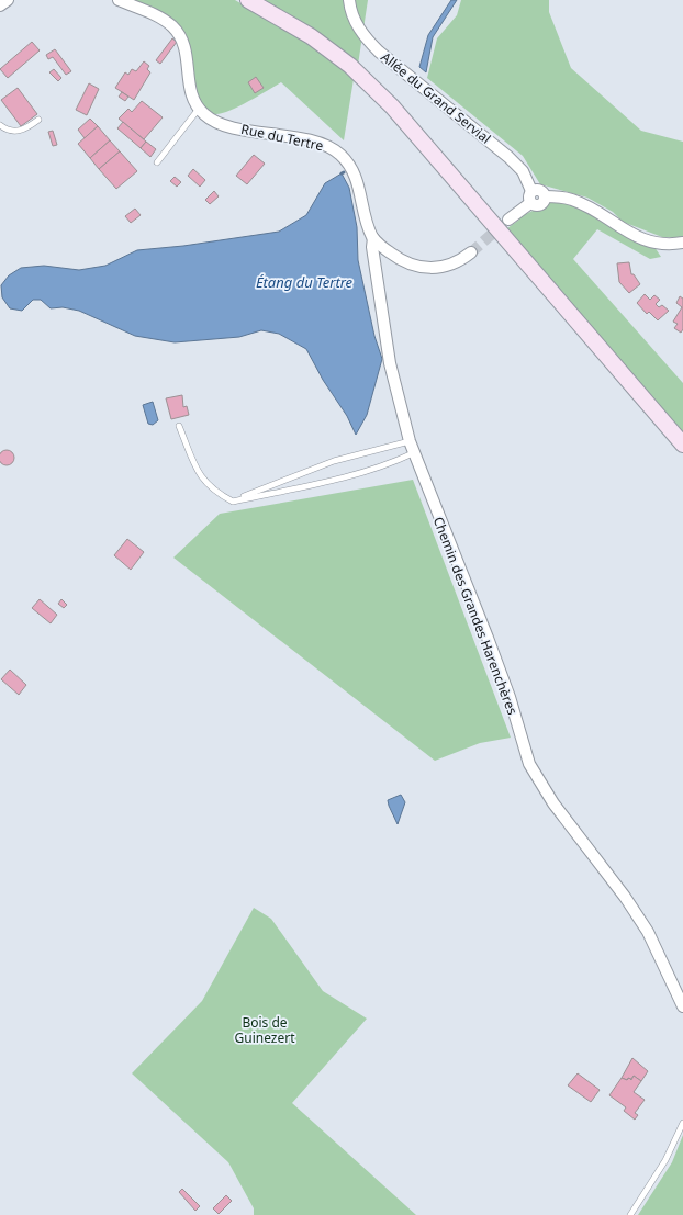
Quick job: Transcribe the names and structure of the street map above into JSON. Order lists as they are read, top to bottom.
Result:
{
  "streets": {
    "street": ["Allée du Grand Servial", "Rue du Tertre", "Chemin des Grandes Harenchères"]
  },
  "crossings": [
    ["Rue du Tertre", "Chemin des Grandes Harenchères"]
  ],
  "water": ["Étang du Tertre"],
  "parks": ["Bois de Guinezert"]
}
